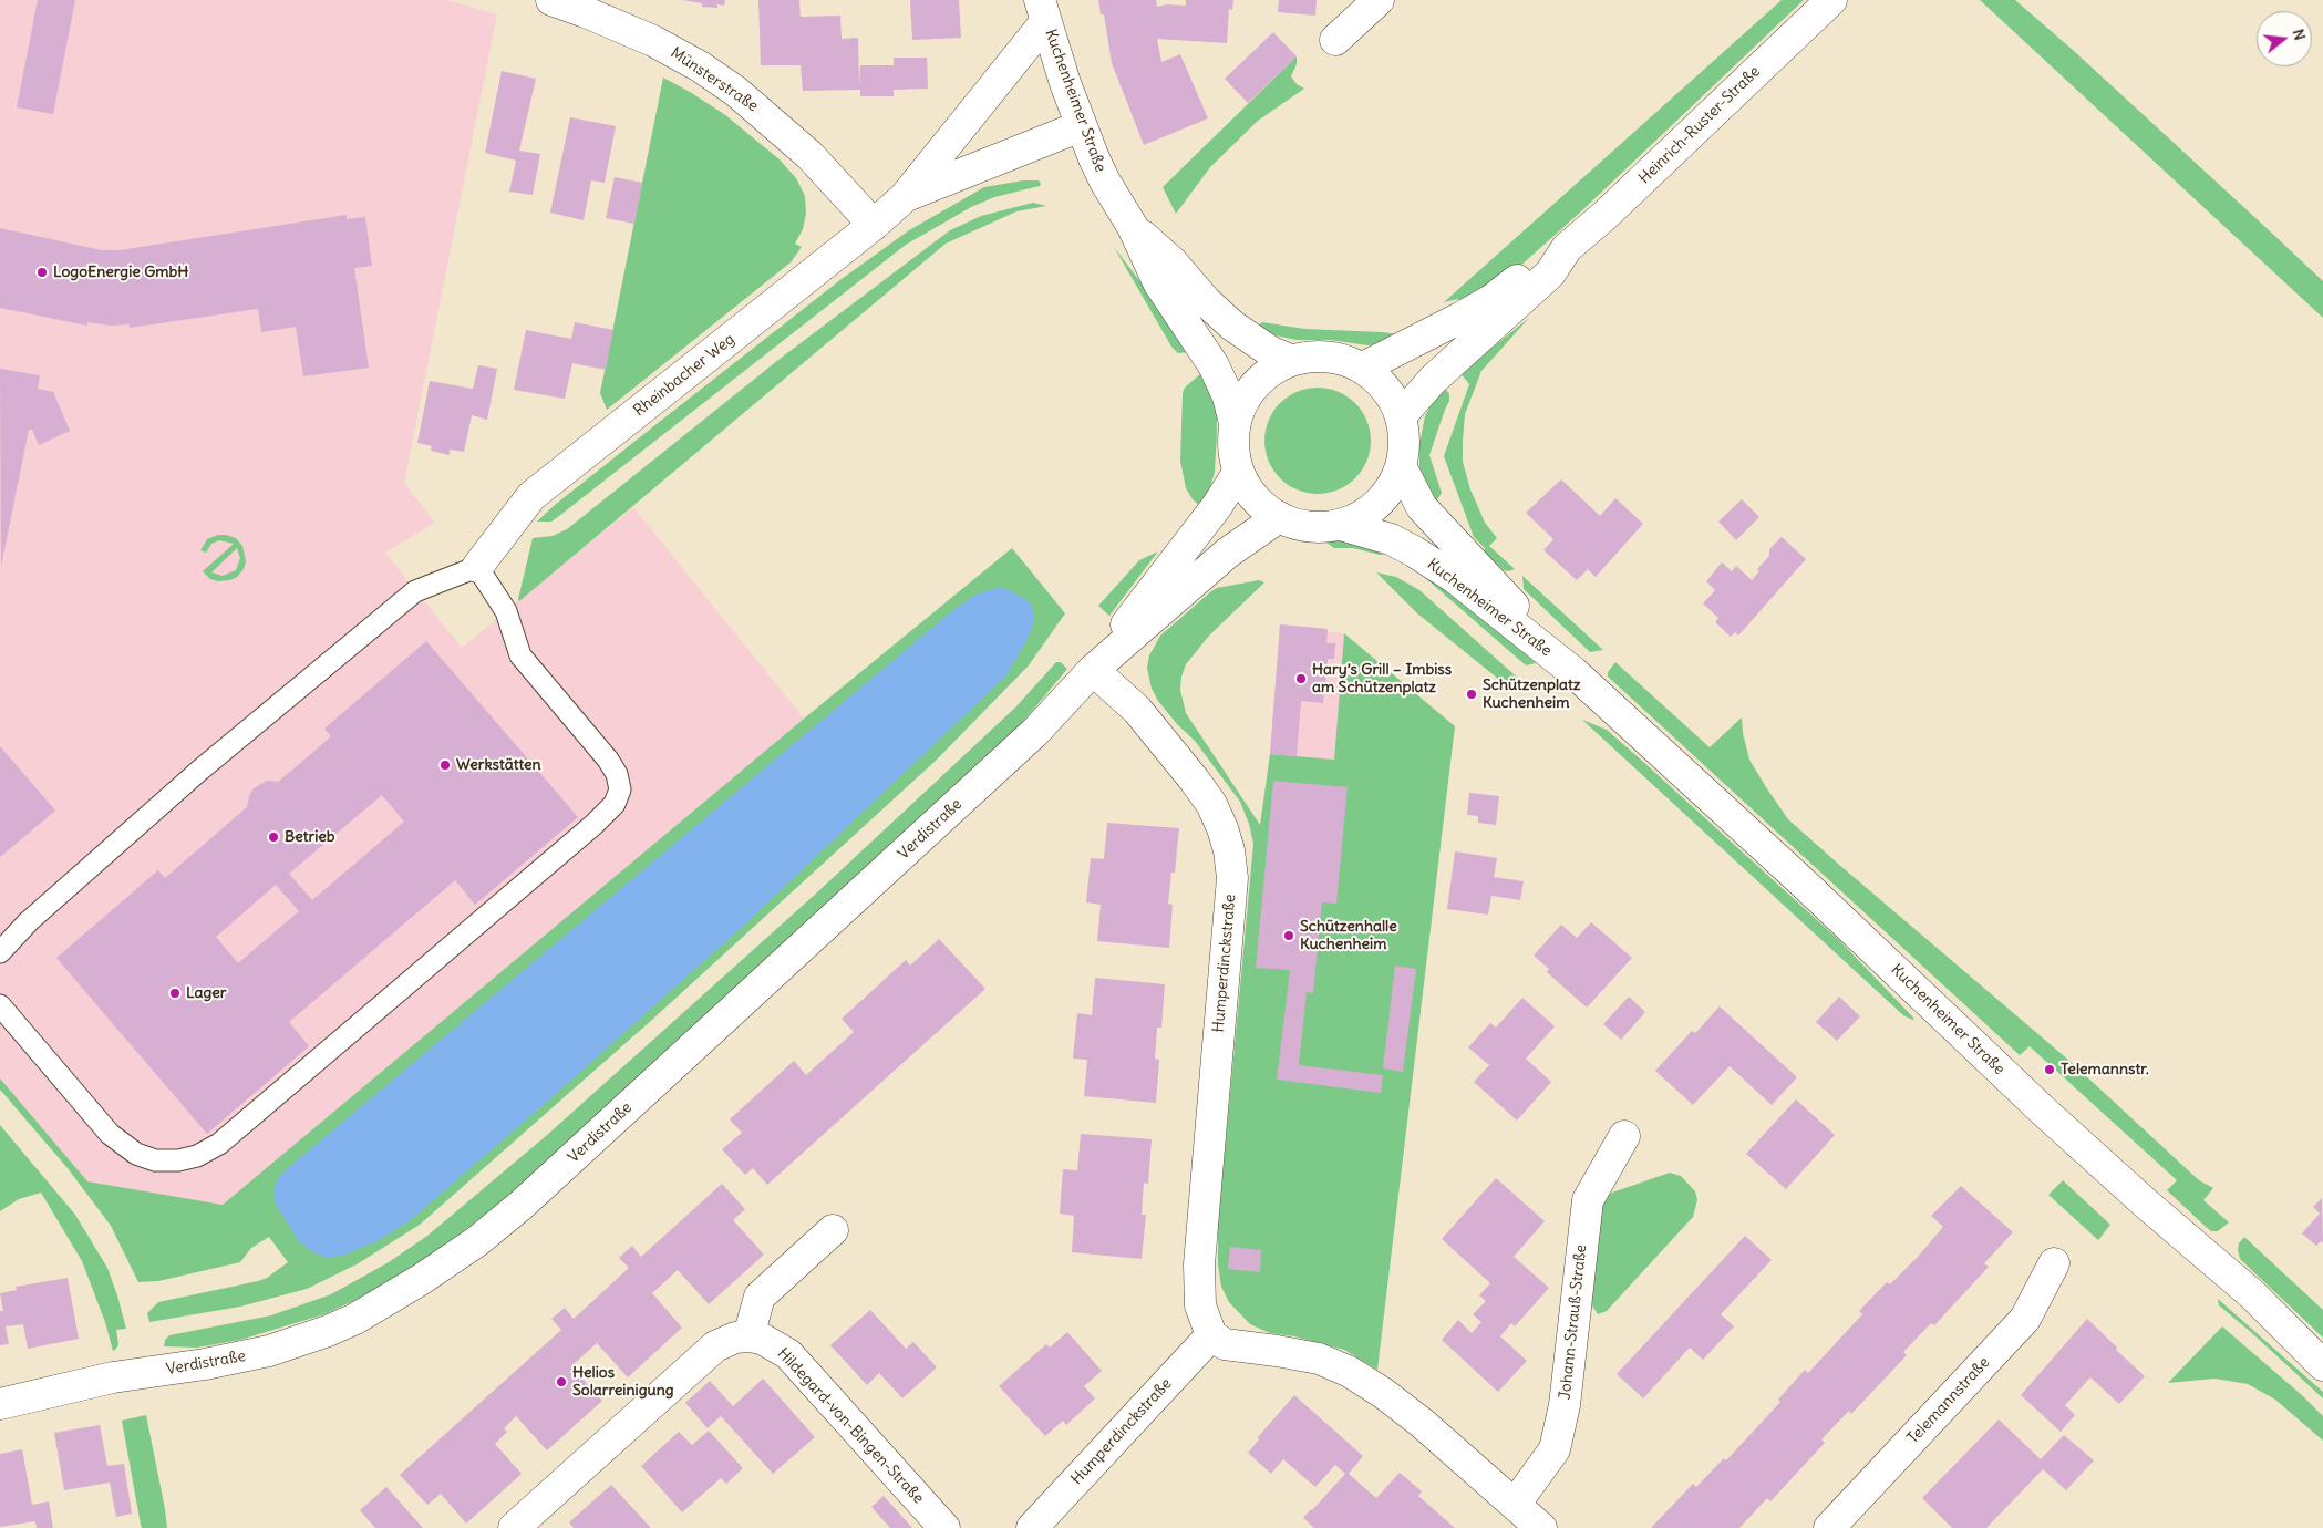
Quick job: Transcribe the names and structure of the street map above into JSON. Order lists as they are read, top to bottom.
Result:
{
  "streets": {
    "street": [
      "Münsterstraße",
      "Kuchenheimer Straße",
      "Heinrich-Ruster-Straße",
      "Rheinbacher Weg",
      "Verdistraße",
      "Humperdinckstraße",
      "Johann-Strauß-Straße",
      "Telemannstraße",
      "Hildegard-von-Bingen-Straße"
    ]
  },
  "crossings": [
    ["Münsterstraße", "Rheinbacher Weg"],
    ["Kuchenheimer Straße", "Heinrich-Ruster-Straße"],
    ["Kuchenheimer Straße", "Rheinbacher Weg"],
    ["Kuchenheimer Straße", "Verdistraße"],
    ["Heinrich-Ruster-Straße", "Verdistraße"],
    ["Verdistraße", "Humperdinckstraße"]
  ],
  "places": [
    "LogoEnergie GmbH",
    "Hary’s Grill – Imbiss am Schützenplatz",
    "Schützenplatz Kuchenheim",
    "Werkstätten",
    "Betrieb",
    "Schützenhalle Kuchenheim",
    "Lager",
    "Telemannstr.",
    "Helios Solarreinigung"
  ],
  "north": "right"
}
